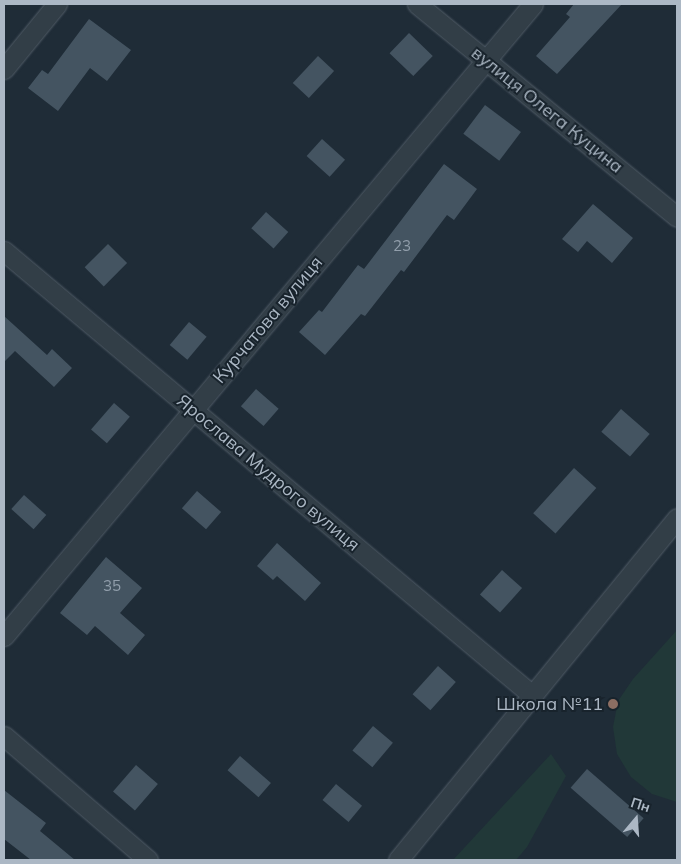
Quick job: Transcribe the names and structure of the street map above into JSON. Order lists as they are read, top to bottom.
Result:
{
  "streets": {
    "street": ["вулиця Олега Куцина", "Курчатова вулиця", "Ярослава Мудрого вулиця"]
  },
  "crossings": [
    ["вулиця Олега Куцина", "Курчатова вулиця"],
    ["Курчатова вулиця", "Ярослава Мудрого вулиця"]
  ],
  "places": ["Школа №11"],
  "house_numbers": ["23", "35"],
  "north": "top"
}
